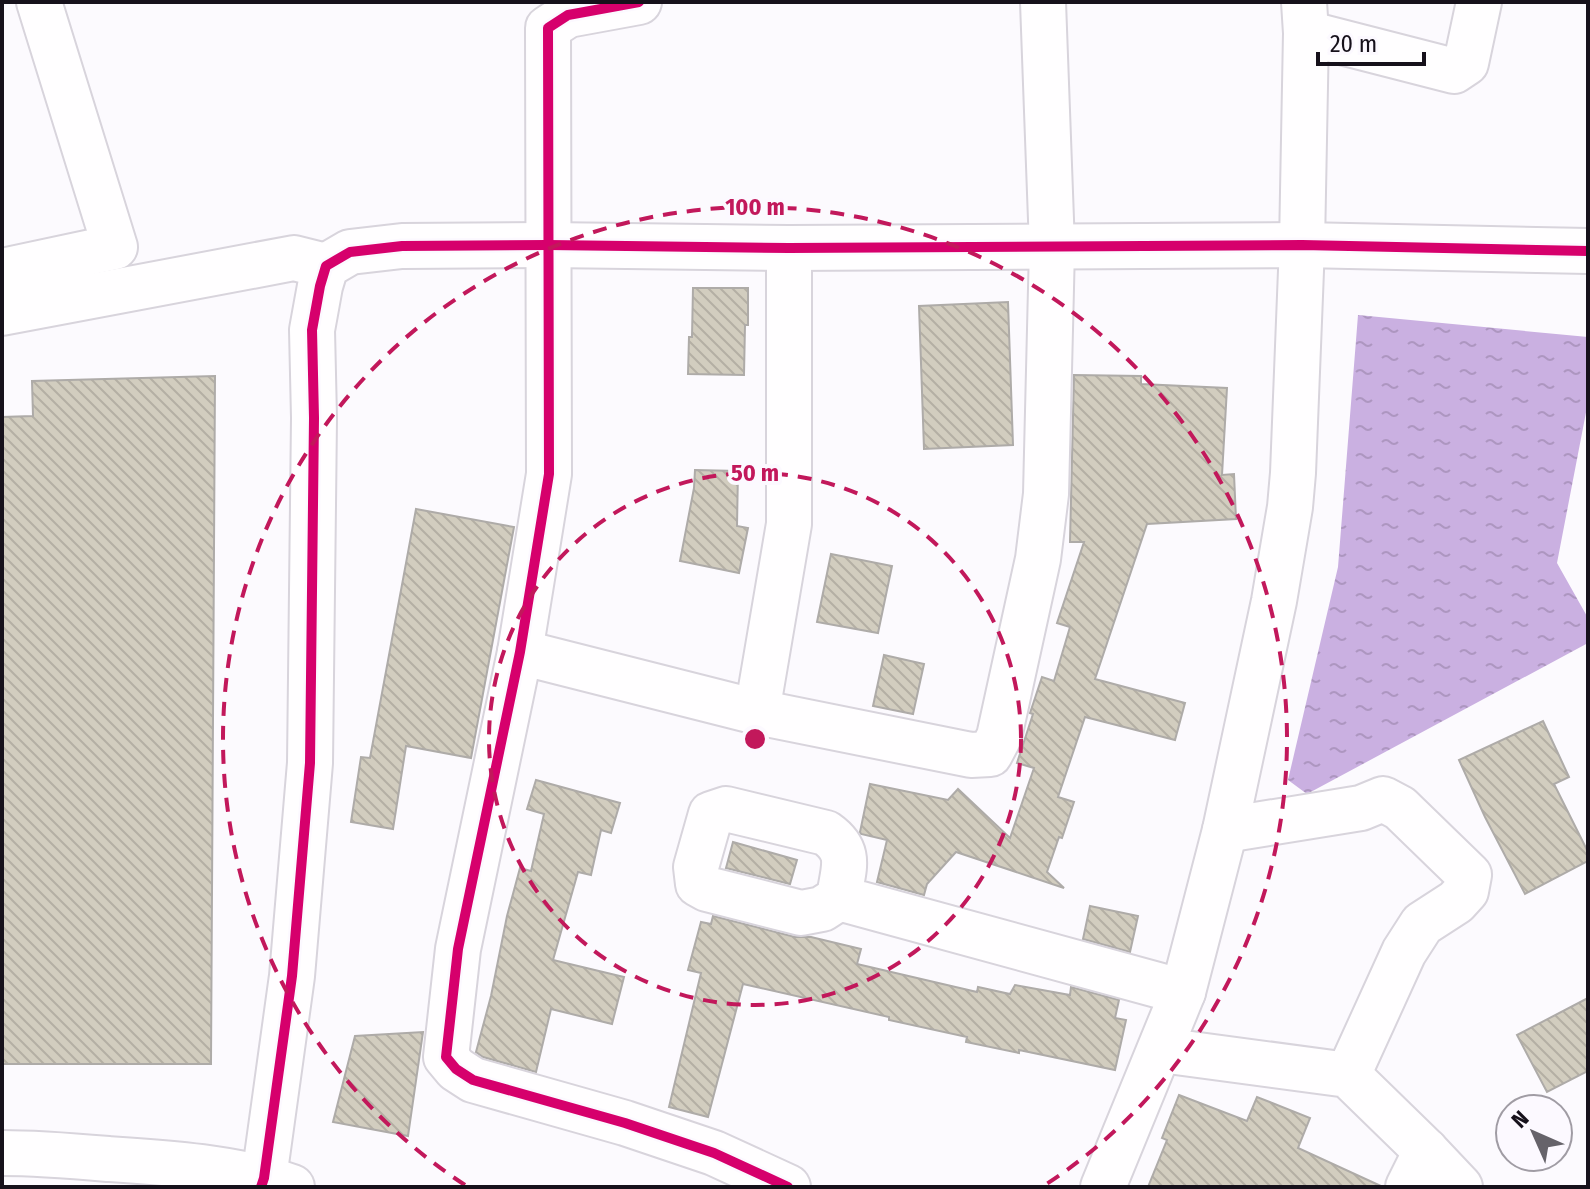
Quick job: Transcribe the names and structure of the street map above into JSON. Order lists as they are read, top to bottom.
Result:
{
  "scale_bar": "20 m",
  "north": "top left",
  "rings": ["100 m", "50 m"]
}
